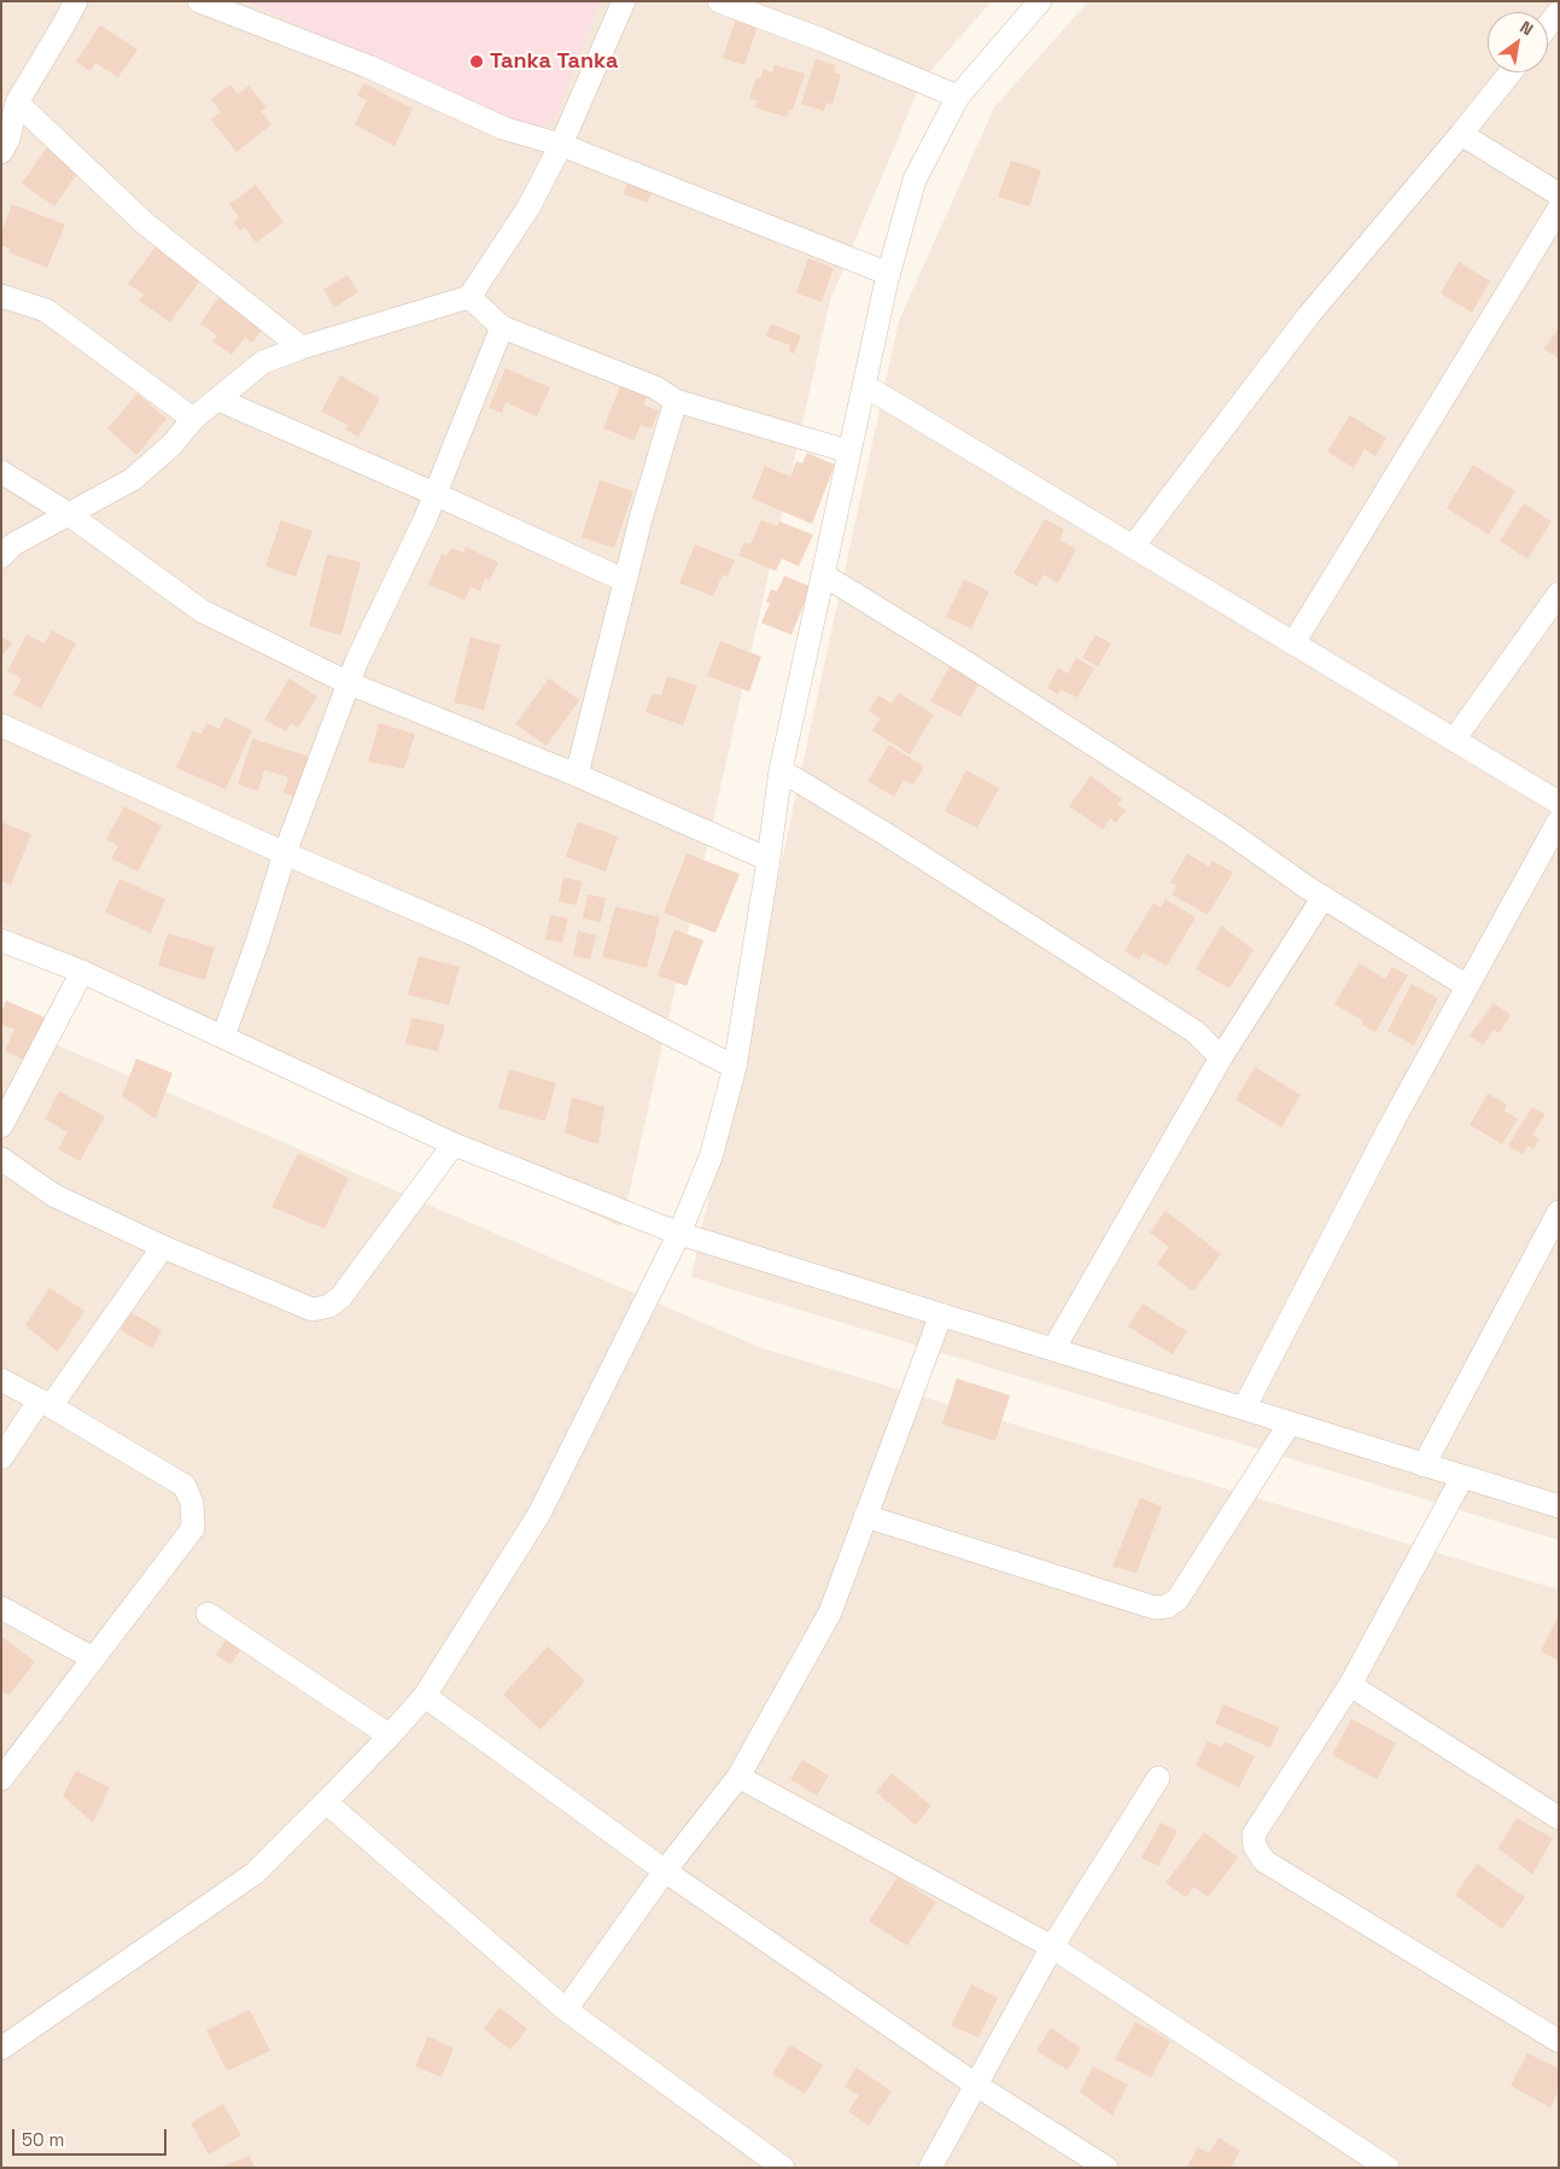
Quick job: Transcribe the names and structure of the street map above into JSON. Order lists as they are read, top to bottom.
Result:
{
  "places": ["Tanka Tanka"],
  "scale_bar": "50 m",
  "north": "top right"
}
